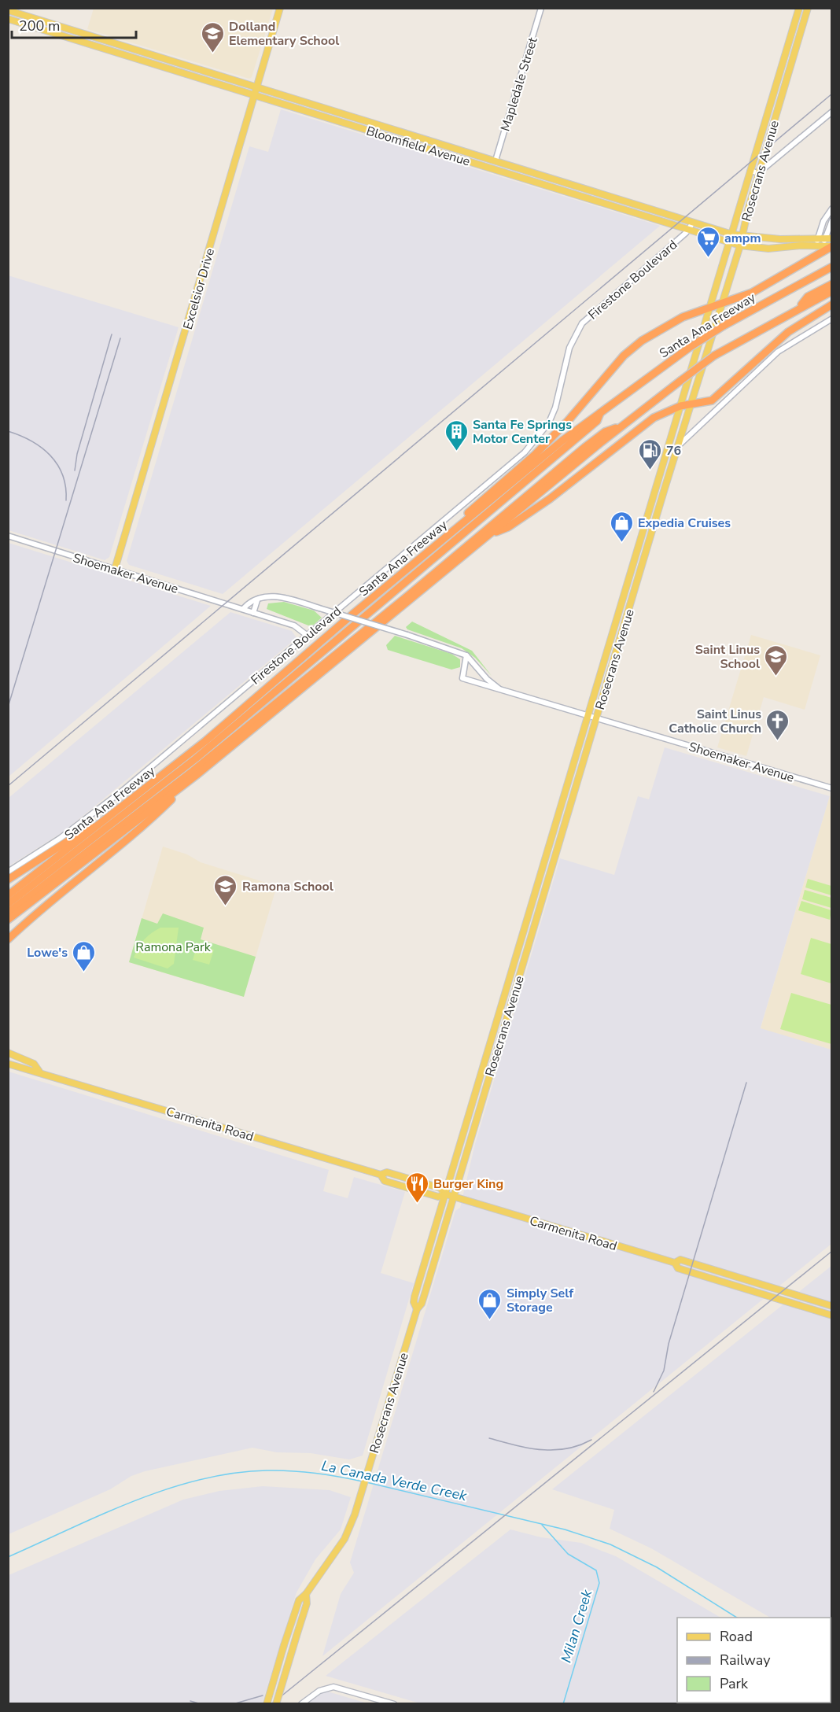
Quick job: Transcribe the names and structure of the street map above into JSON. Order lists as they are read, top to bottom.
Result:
{
  "streets": {
    "highway": ["Santa Ana Freeway"],
    "main road": [
      "Bloomfield Avenue",
      "Rosecrans Avenue",
      "Excelsior Drive",
      "Carmenita Road"
    ],
    "street": ["Mapledale Street", "Firestone Boulevard", "Shoemaker Avenue"]
  },
  "crossings": [
    ["Mapledale Street", "Bloomfield Avenue"],
    ["Bloomfield Avenue", "Rosecrans Avenue"],
    ["Bloomfield Avenue", "Firestone Boulevard"],
    ["Bloomfield Avenue", "Excelsior Drive"],
    ["Rosecrans Avenue", "Shoemaker Avenue"],
    ["Rosecrans Avenue", "Carmenita Road"],
    ["Firestone Boulevard", "Shoemaker Avenue"],
    ["Excelsior Drive", "Shoemaker Avenue"]
  ],
  "water": ["La Canada Verde Creek", "Milan Creek"],
  "parks": ["Ramona Park"],
  "places": {
    "school or university": ["Dolland Elementary School", "Saint Linus School", "Ramona School"],
    "supermarket": ["ampm"],
    "building": ["Santa Fe Springs Motor Center"],
    "fuel station": ["76"],
    "shop": ["Expedia Cruises", "Lowe's", "Simply Self Storage"],
    "church": ["Saint Linus Catholic Church"],
    "restaurant": ["Burger King"]
  },
  "legend": ["Road", "Railway", "Park"],
  "scale_bar": "200 m"
}
